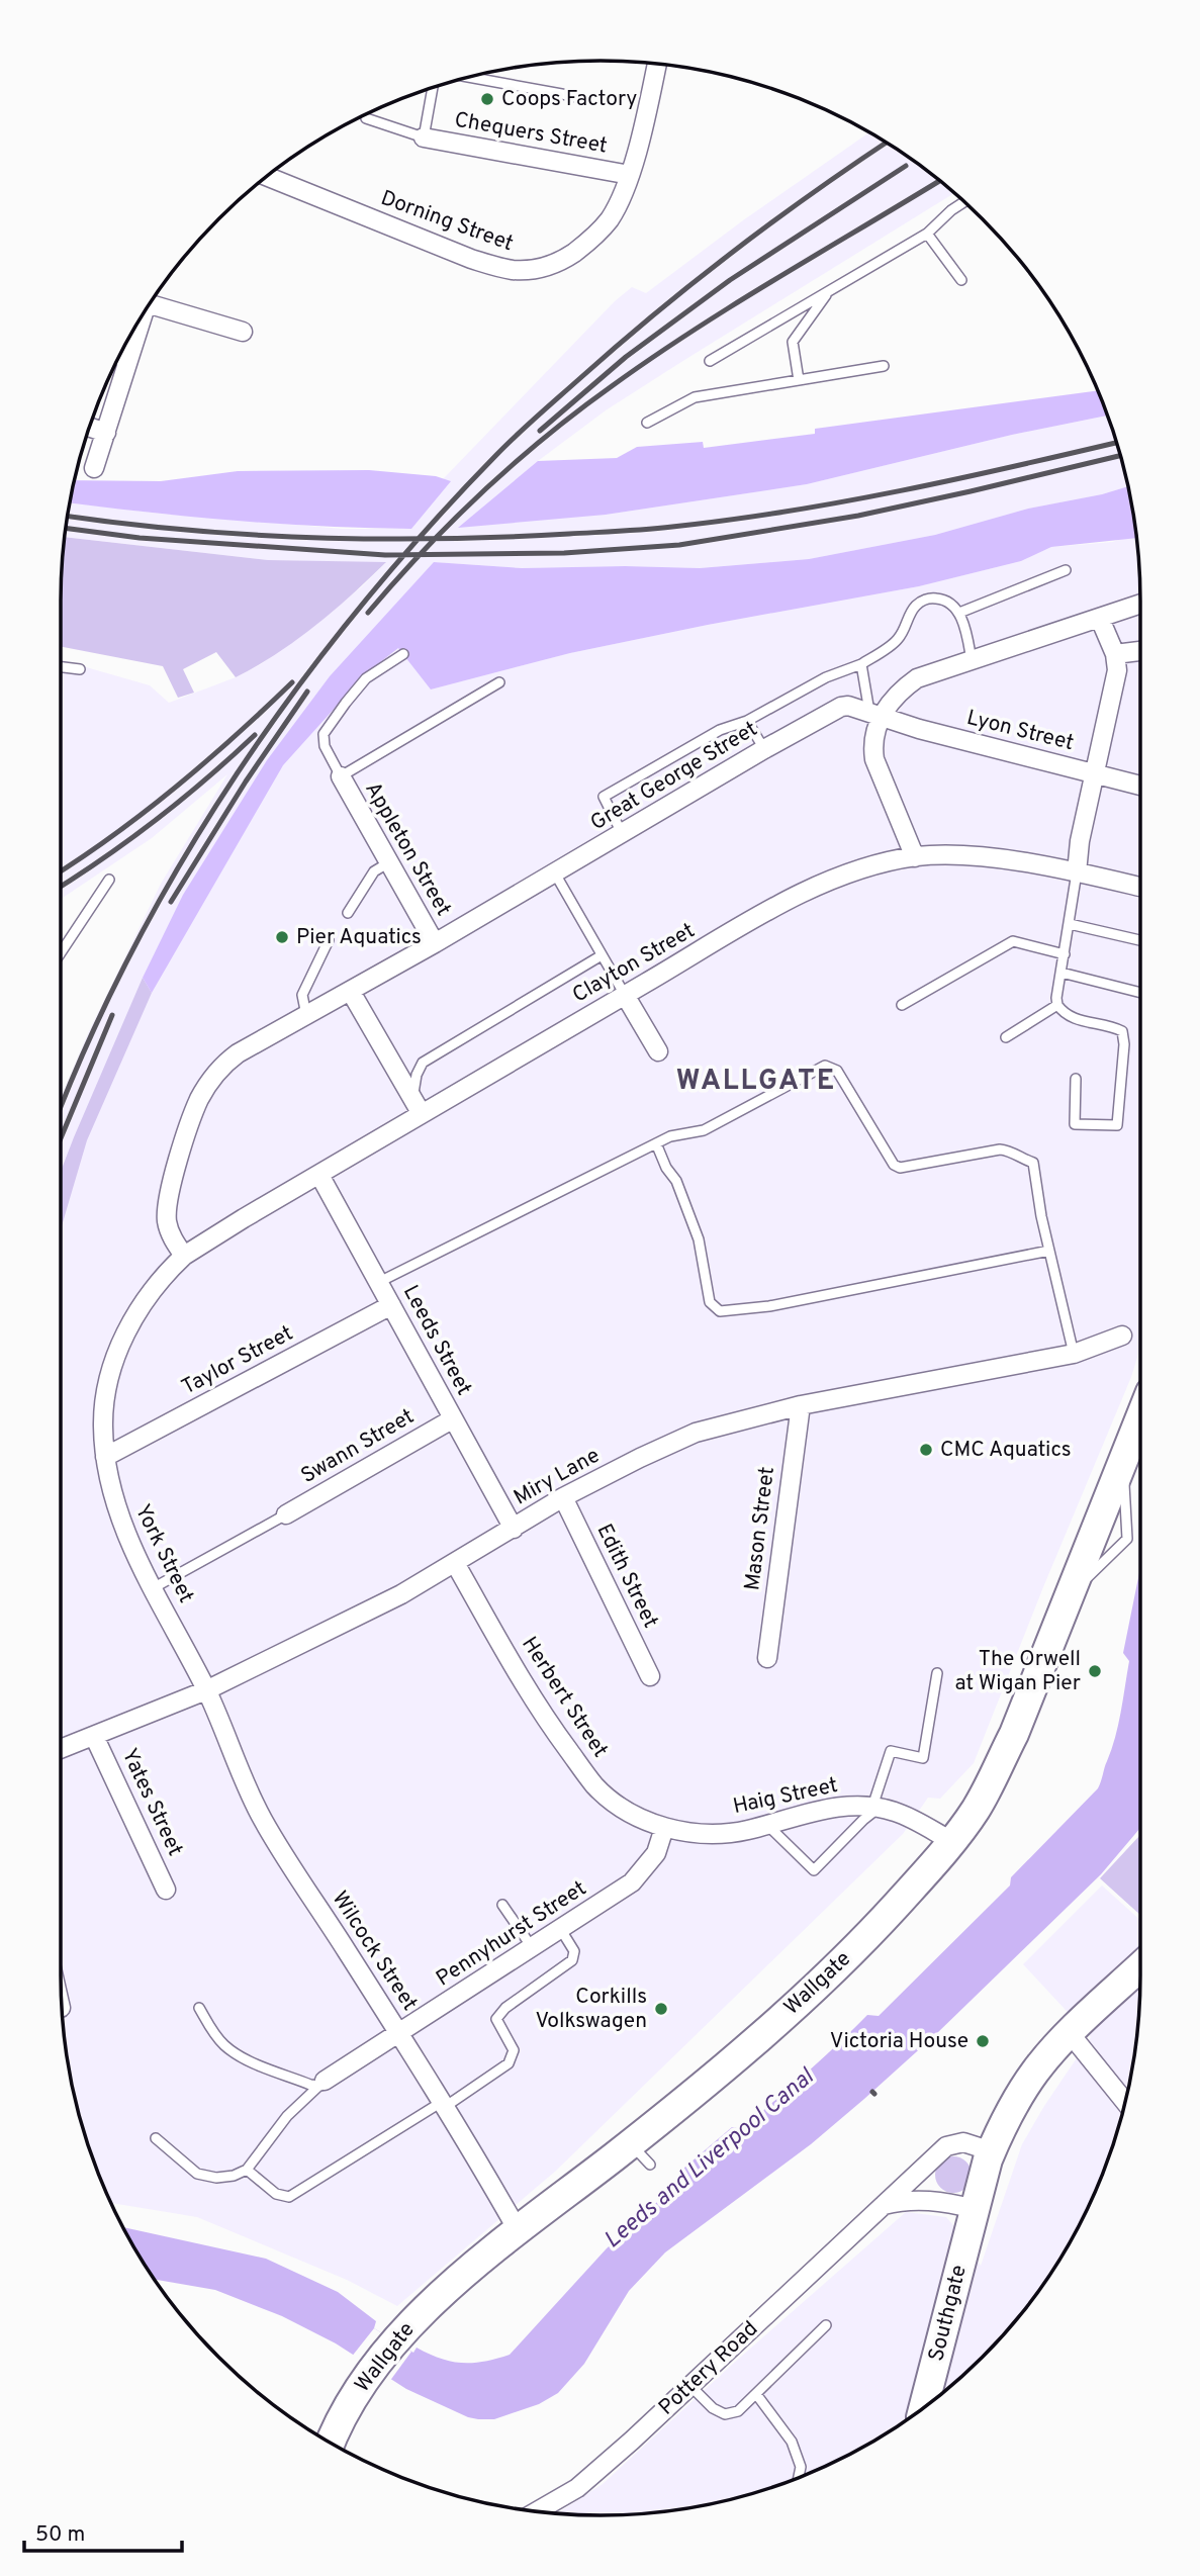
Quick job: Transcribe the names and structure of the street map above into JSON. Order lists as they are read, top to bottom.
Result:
{
  "streets": {
    "highway": ["Wallgate", "Southgate"],
    "street": [
      "Chequers Street",
      "Dorning Street",
      "Lyon Street",
      "Great George Street",
      "Appleton Street",
      "Clayton Street",
      "Leeds Street",
      "Taylor Street",
      "Swann Street",
      "Miry Lane",
      "Mason Street",
      "York Street",
      "Edith Street",
      "Herbert Street",
      "Haig Street",
      "Yates Street",
      "Pennyhurst Street",
      "Wilcock Street",
      "Pottery Road"
    ]
  },
  "crossings": [
    ["Chequers Street", "Dorning Street"],
    ["Lyon Street", "Great George Street"],
    ["Great George Street", "Appleton Street"],
    ["Great George Street", "Clayton Street"],
    ["Great George Street", "York Street"],
    ["Clayton Street", "Leeds Street"],
    ["Clayton Street", "York Street"],
    ["Leeds Street", "Taylor Street"],
    ["Leeds Street", "Swann Street"],
    ["Leeds Street", "Miry Lane"],
    ["Taylor Street", "York Street"],
    ["Miry Lane", "Mason Street"],
    ["Miry Lane", "York Street"],
    ["Miry Lane", "Edith Street"],
    ["Miry Lane", "Herbert Street"],
    ["Miry Lane", "Yates Street"],
    ["Miry Lane", "Wilcock Street"],
    ["York Street", "Wilcock Street"],
    ["Herbert Street", "Haig Street"],
    ["Herbert Street", "Pennyhurst Street"],
    ["Haig Street", "Pennyhurst Street"],
    ["Haig Street", "Wallgate"],
    ["Pennyhurst Street", "Wilcock Street"],
    ["Wilcock Street", "Wallgate"]
  ],
  "districts": ["WALLGATE"],
  "water": ["Leeds and Liverpool Canal"],
  "places": [
    "Coops Factory",
    "Pier Aquatics",
    "CMC Aquatics",
    "The Orwell at Wigan Pier",
    "Corkills Volkswagen",
    "Victoria House"
  ],
  "scale_bar": "50 m"
}
